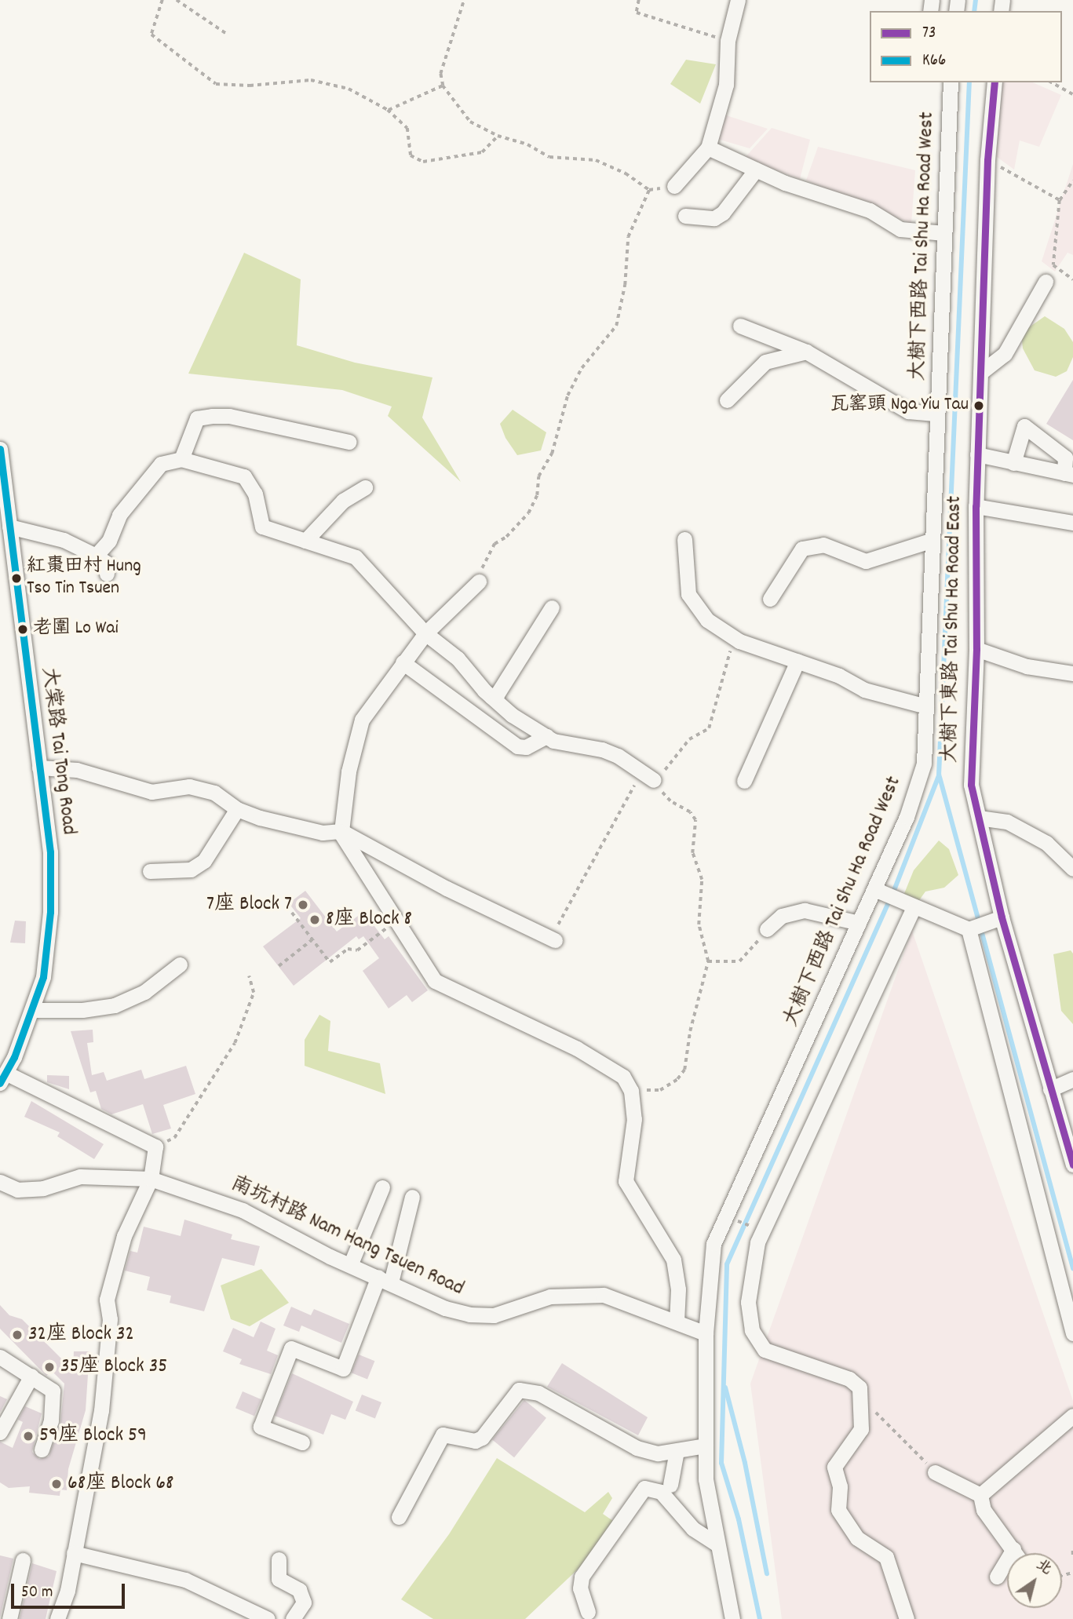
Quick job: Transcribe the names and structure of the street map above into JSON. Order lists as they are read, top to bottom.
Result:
{
  "streets": {
    "street": [
      "大樹下西路 Tai Shu Ha Road West",
      "大樹下東路 Tai Shu Ha Road East",
      "大棠路 Tai Tong Road",
      "南坑村路 Nam Hang Tsuen Road"
    ]
  },
  "crossings": [
    ["大樹下西路 Tai Shu Ha Road West", "南坑村路 Nam Hang Tsuen Road"]
  ],
  "places": [
    "瓦窰頭 Nga Yiu Tau",
    "紅棗田村 Hung Tso Tin Tsuen",
    "老圍 Lo Wai",
    "7座 Block 7",
    "8座 Block 8",
    "32座 Block 32",
    "35座 Block 35",
    "59座 Block 59",
    "68座 Block 68"
  ],
  "lines": ["transit line 73", "transit line K66"],
  "legend": ["73", "K66"],
  "scale_bar": "50 m",
  "north": "top right"
}
